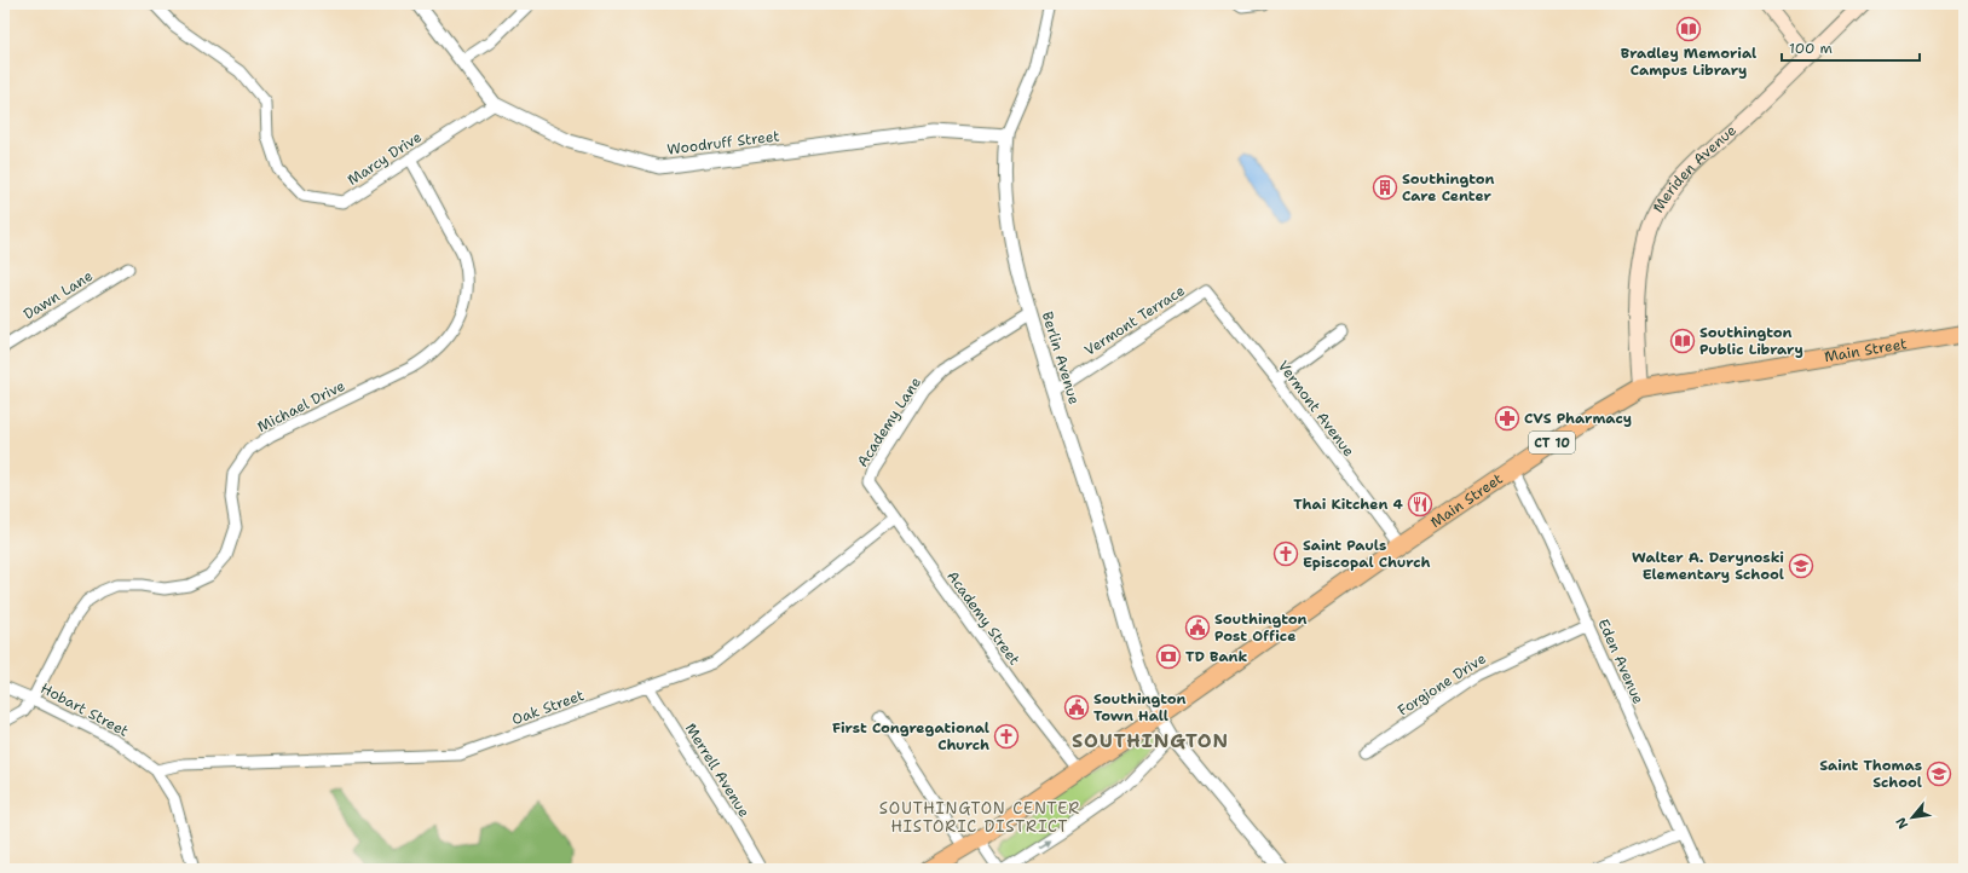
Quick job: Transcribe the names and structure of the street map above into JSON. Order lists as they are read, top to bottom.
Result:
{
  "streets": {
    "highway": ["Main Street", "CT 10"],
    "main road": ["Meriden Avenue"],
    "street": [
      "Woodruff Street",
      "Marcy Drive",
      "Dawn Lane",
      "Vermont Terrace",
      "Berlin Avenue",
      "Michael Drive",
      "Vermont Avenue",
      "Academy Lane",
      "Academy Street",
      "Eden Avenue",
      "Forgione Drive",
      "Oak Street",
      "Hobart Street",
      "Merrell Avenue"
    ]
  },
  "crossings": [
    ["Woodruff Street", "Marcy Drive"],
    ["Woodruff Street", "Berlin Avenue"],
    ["Marcy Drive", "Michael Drive"],
    ["Meriden Avenue", "Main Street"],
    ["Vermont Terrace", "Berlin Avenue"],
    ["Vermont Terrace", "Vermont Avenue"],
    ["Main Street", "Berlin Avenue"],
    ["Main Street", "Vermont Avenue"],
    ["Main Street", "CT 10"],
    ["Main Street", "Academy Street"],
    ["Main Street", "Eden Avenue"],
    ["Berlin Avenue", "Academy Lane"],
    ["Michael Drive", "Hobart Street"],
    ["Academy Lane", "Academy Street"],
    ["Academy Street", "Oak Street"],
    ["Eden Avenue", "Forgione Drive"],
    ["Oak Street", "Hobart Street"],
    ["Oak Street", "Merrell Avenue"]
  ],
  "districts": ["SOUTHINGTON", "SOUTHINGTON CENTER HISTORIC DISTRICT"],
  "places": {
    "library": ["Bradley Memorial Campus Library", "Southington Public Library"],
    "building": ["Southington Care Center"],
    "pharmacy": ["CVS Pharmacy"],
    "restaurant": ["Thai Kitchen 4"],
    "church": ["Saint Pauls Episcopal Church", "First Congregational Church"],
    "school or university": ["Walter A. Derynoski Elementary School", "Saint Thomas School"],
    "public building": ["Southington Post Office", "Southington Town Hall"],
    "bank": ["TD Bank"]
  },
  "scale_bar": "100 m",
  "north": "bottom left"
}
